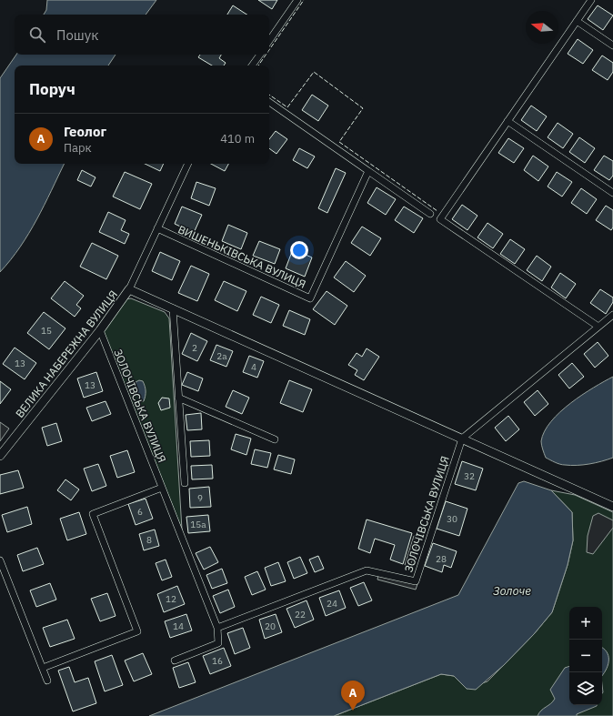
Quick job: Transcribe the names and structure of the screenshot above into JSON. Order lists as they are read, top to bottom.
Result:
{
  "streets": {
    "street": ["ВИШЕНЬКІВСЬКА ВУЛИЦЯ", "ВЕЛИКА НАБЕРЕЖНА ВУЛИЦЯ", "ЗОЛОЧІВСЬКА ВУЛИЦЯ"]
  },
  "crossings": [
    ["ВИШЕНЬКІВСЬКА ВУЛИЦЯ", "ВЕЛИКА НАБЕРЕЖНА ВУЛИЦЯ"],
    ["ВЕЛИКА НАБЕРЕЖНА ВУЛИЦЯ", "ЗОЛОЧІВСЬКА ВУЛИЦЯ"]
  ],
  "water": ["Золоче"],
  "house_numbers": [
    "15",
    "2",
    "2а",
    "13",
    "4",
    "13",
    "32",
    "9",
    "6",
    "30",
    "15а",
    "8",
    "28",
    "12",
    "24",
    "22",
    "14",
    "20",
    "16"
  ],
  "north": "left",
  "page": {
    "search": "Пошук",
    "heading": "Поруч",
    "list": [
      {
        "mark": "A",
        "name": "Геолог",
        "note": "Парк",
        "value": "410 m"
      }
    ],
    "map_buttons": ["+", "−"],
    "pins": "A"
  }
}
